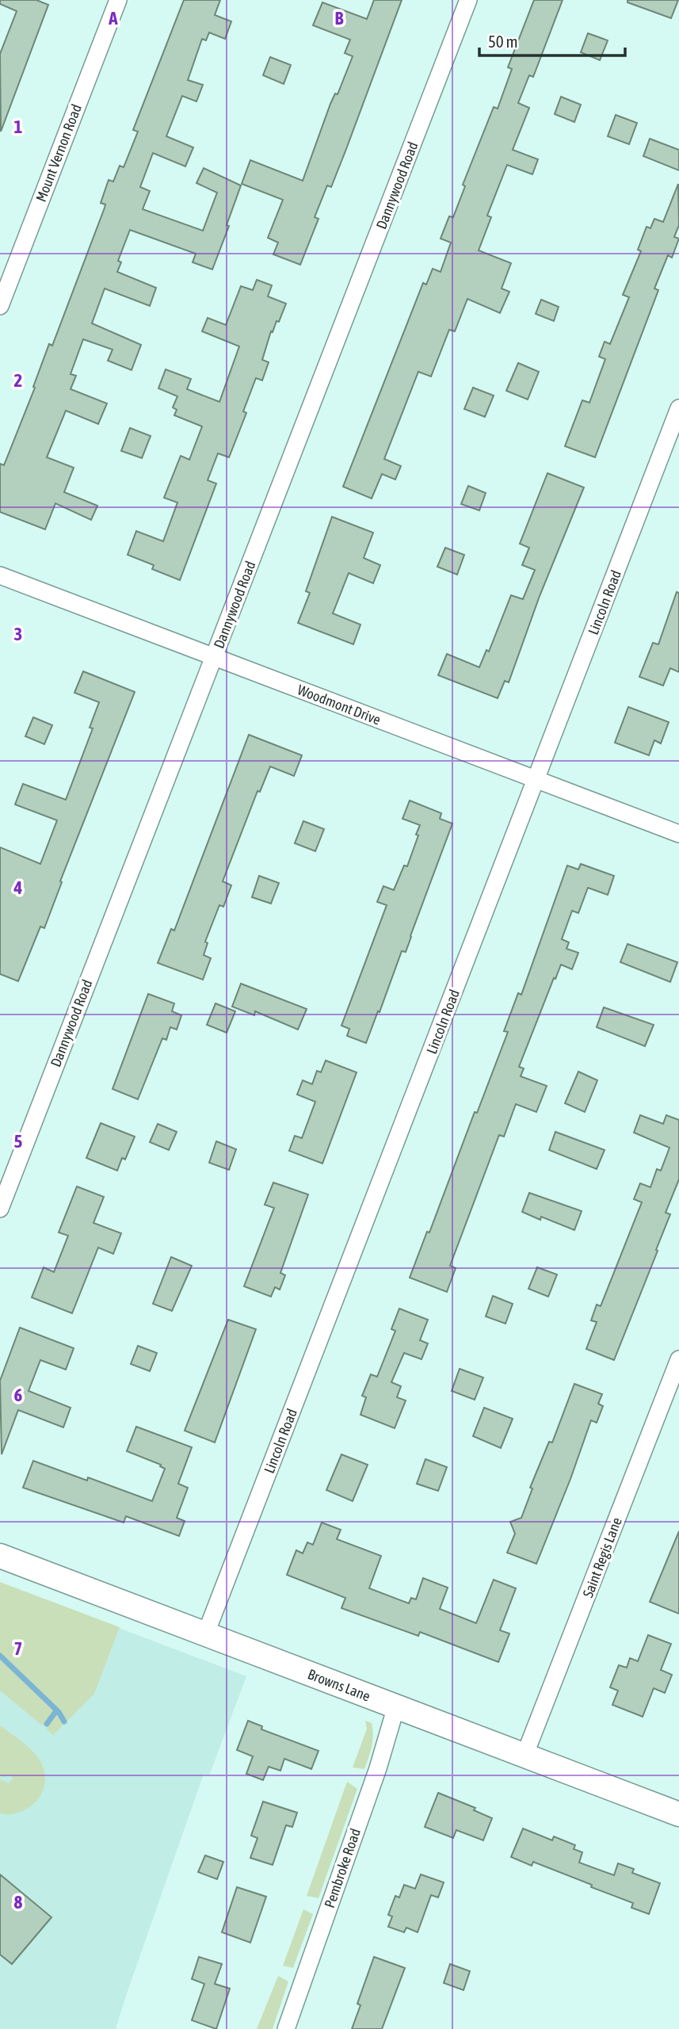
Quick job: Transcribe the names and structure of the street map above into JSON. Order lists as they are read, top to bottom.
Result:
{
  "streets": {
    "street": [
      "Mount Vernon Road",
      "Dannywood Road",
      "Lincoln Road",
      "Woodmont Drive",
      "Saint Regis Lane",
      "Browns Lane",
      "Pembroke Road"
    ]
  },
  "crossings": [
    ["Dannywood Road", "Woodmont Drive"],
    ["Lincoln Road", "Woodmont Drive"],
    ["Lincoln Road", "Browns Lane"],
    ["Saint Regis Lane", "Browns Lane"],
    ["Browns Lane", "Pembroke Road"]
  ],
  "scale_bar": "50 m",
  "grid": {
    "columns": ["A", "B"],
    "rows": [
      "1",
      "2",
      "3",
      "4",
      "5",
      "6",
      "7",
      "8"
    ]
  }
}
